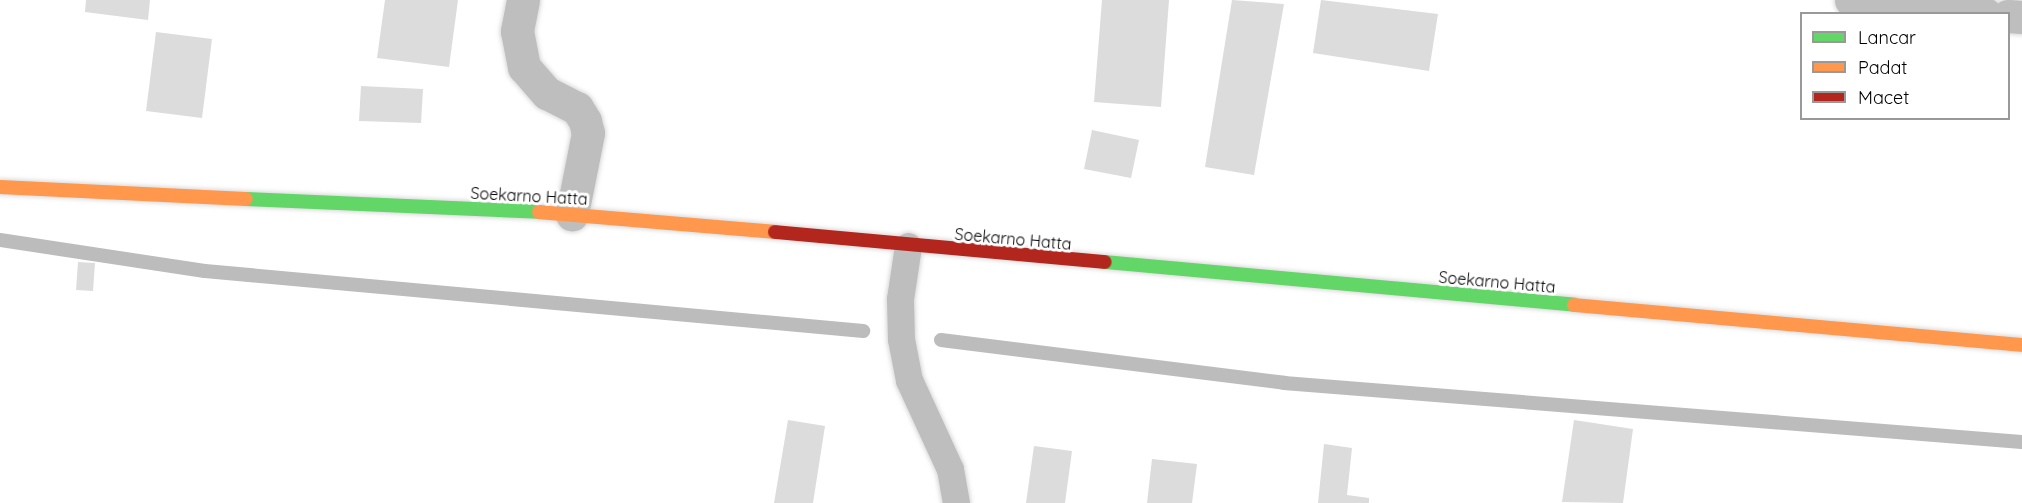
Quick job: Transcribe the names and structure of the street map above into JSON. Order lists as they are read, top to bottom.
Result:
{
  "streets": {
    "main road": ["Soekarno Hatta"]
  },
  "legend": ["Lancar", "Padat", "Macet"]
}
